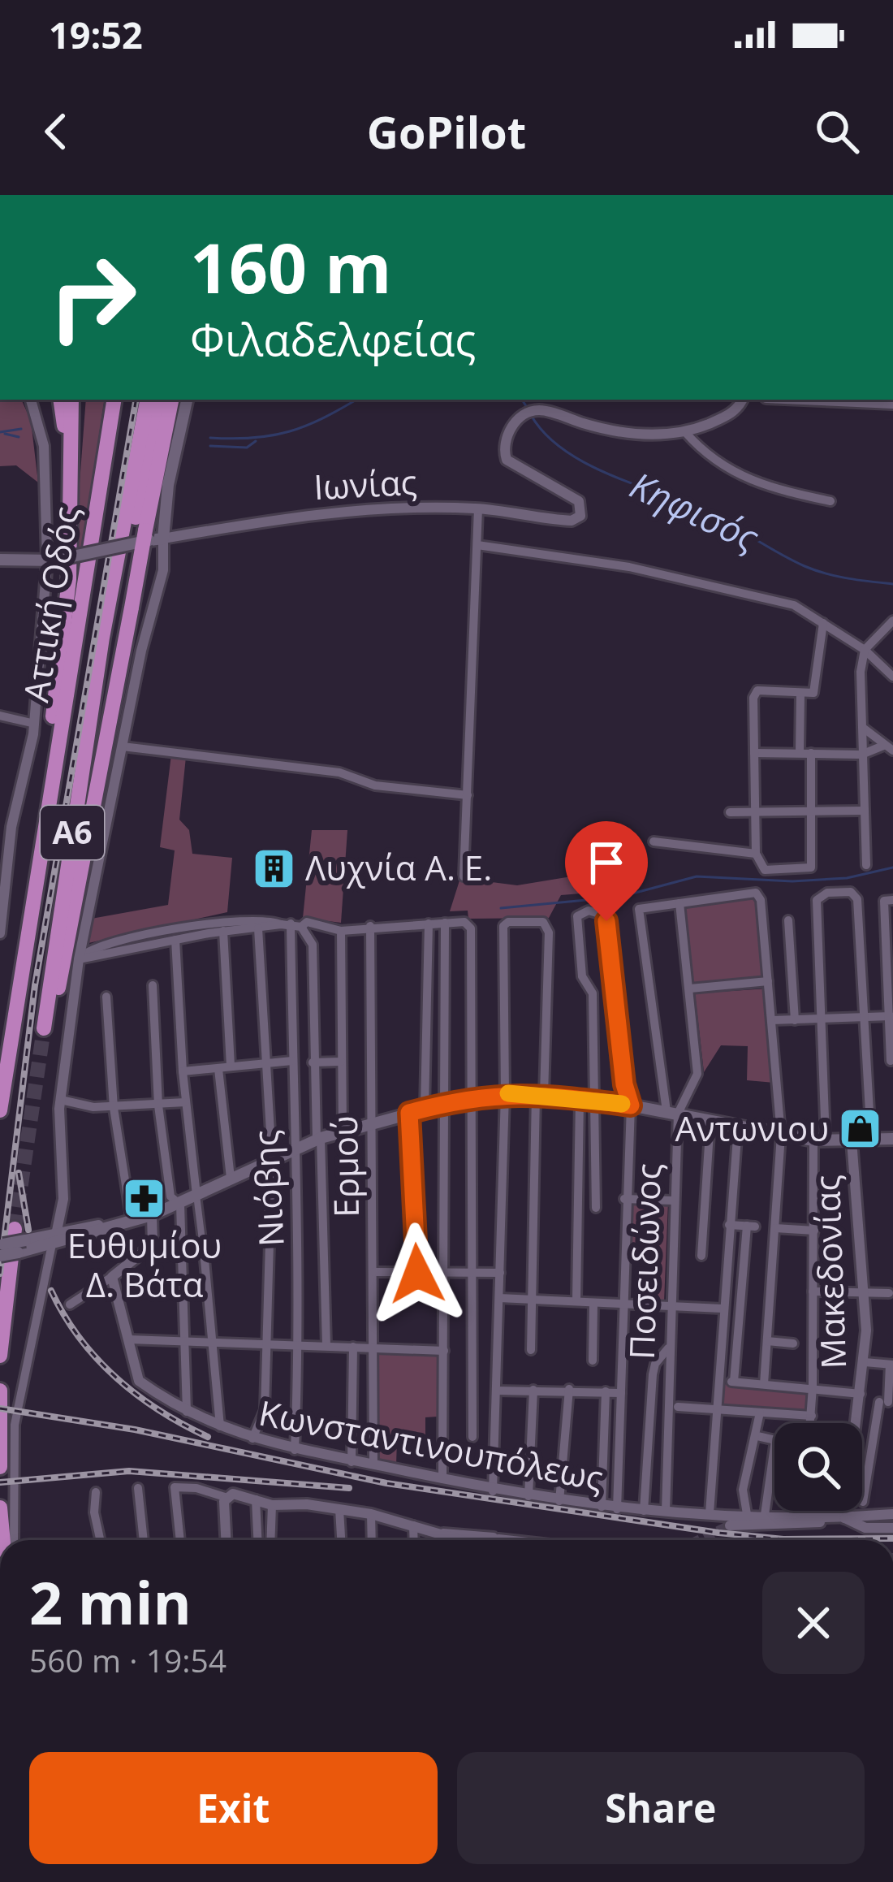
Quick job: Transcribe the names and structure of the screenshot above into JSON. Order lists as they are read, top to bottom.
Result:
{
  "streets": {
    "highway": ["Αττική Οδός", "Α6"],
    "main road": ["Ιωνίας"],
    "street": [
      "Ερμού",
      "Νιόβης",
      "Ποσειδώνος",
      "Μακεδονίας",
      "Κωνσταντινουπόλεως"
    ]
  },
  "crossings": [
    ["Ερμού", "Κωνσταντινουπόλεως"],
    ["Νιόβης", "Κωνσταντινουπόλεως"],
    ["Ποσειδώνος", "Κωνσταντινουπόλεως"],
    ["Μακεδονίας", "Κωνσταντινουπόλεως"]
  ],
  "water": ["Κηφισός"],
  "places": {
    "building": ["Λυχνία A. E."],
    "shop": ["Αντωνιου"],
    "pharmacy": ["Ευθυμίου Δ. Βάτα"]
  },
  "page": {
    "status": "19:52",
    "header": "GoPilot",
    "turn": ["160 m", "Φιλαδελφείας"],
    "heading": ["2 min", "560 m · 19:54"],
    "buttons": ["Exit", "Share"]
  }
}
